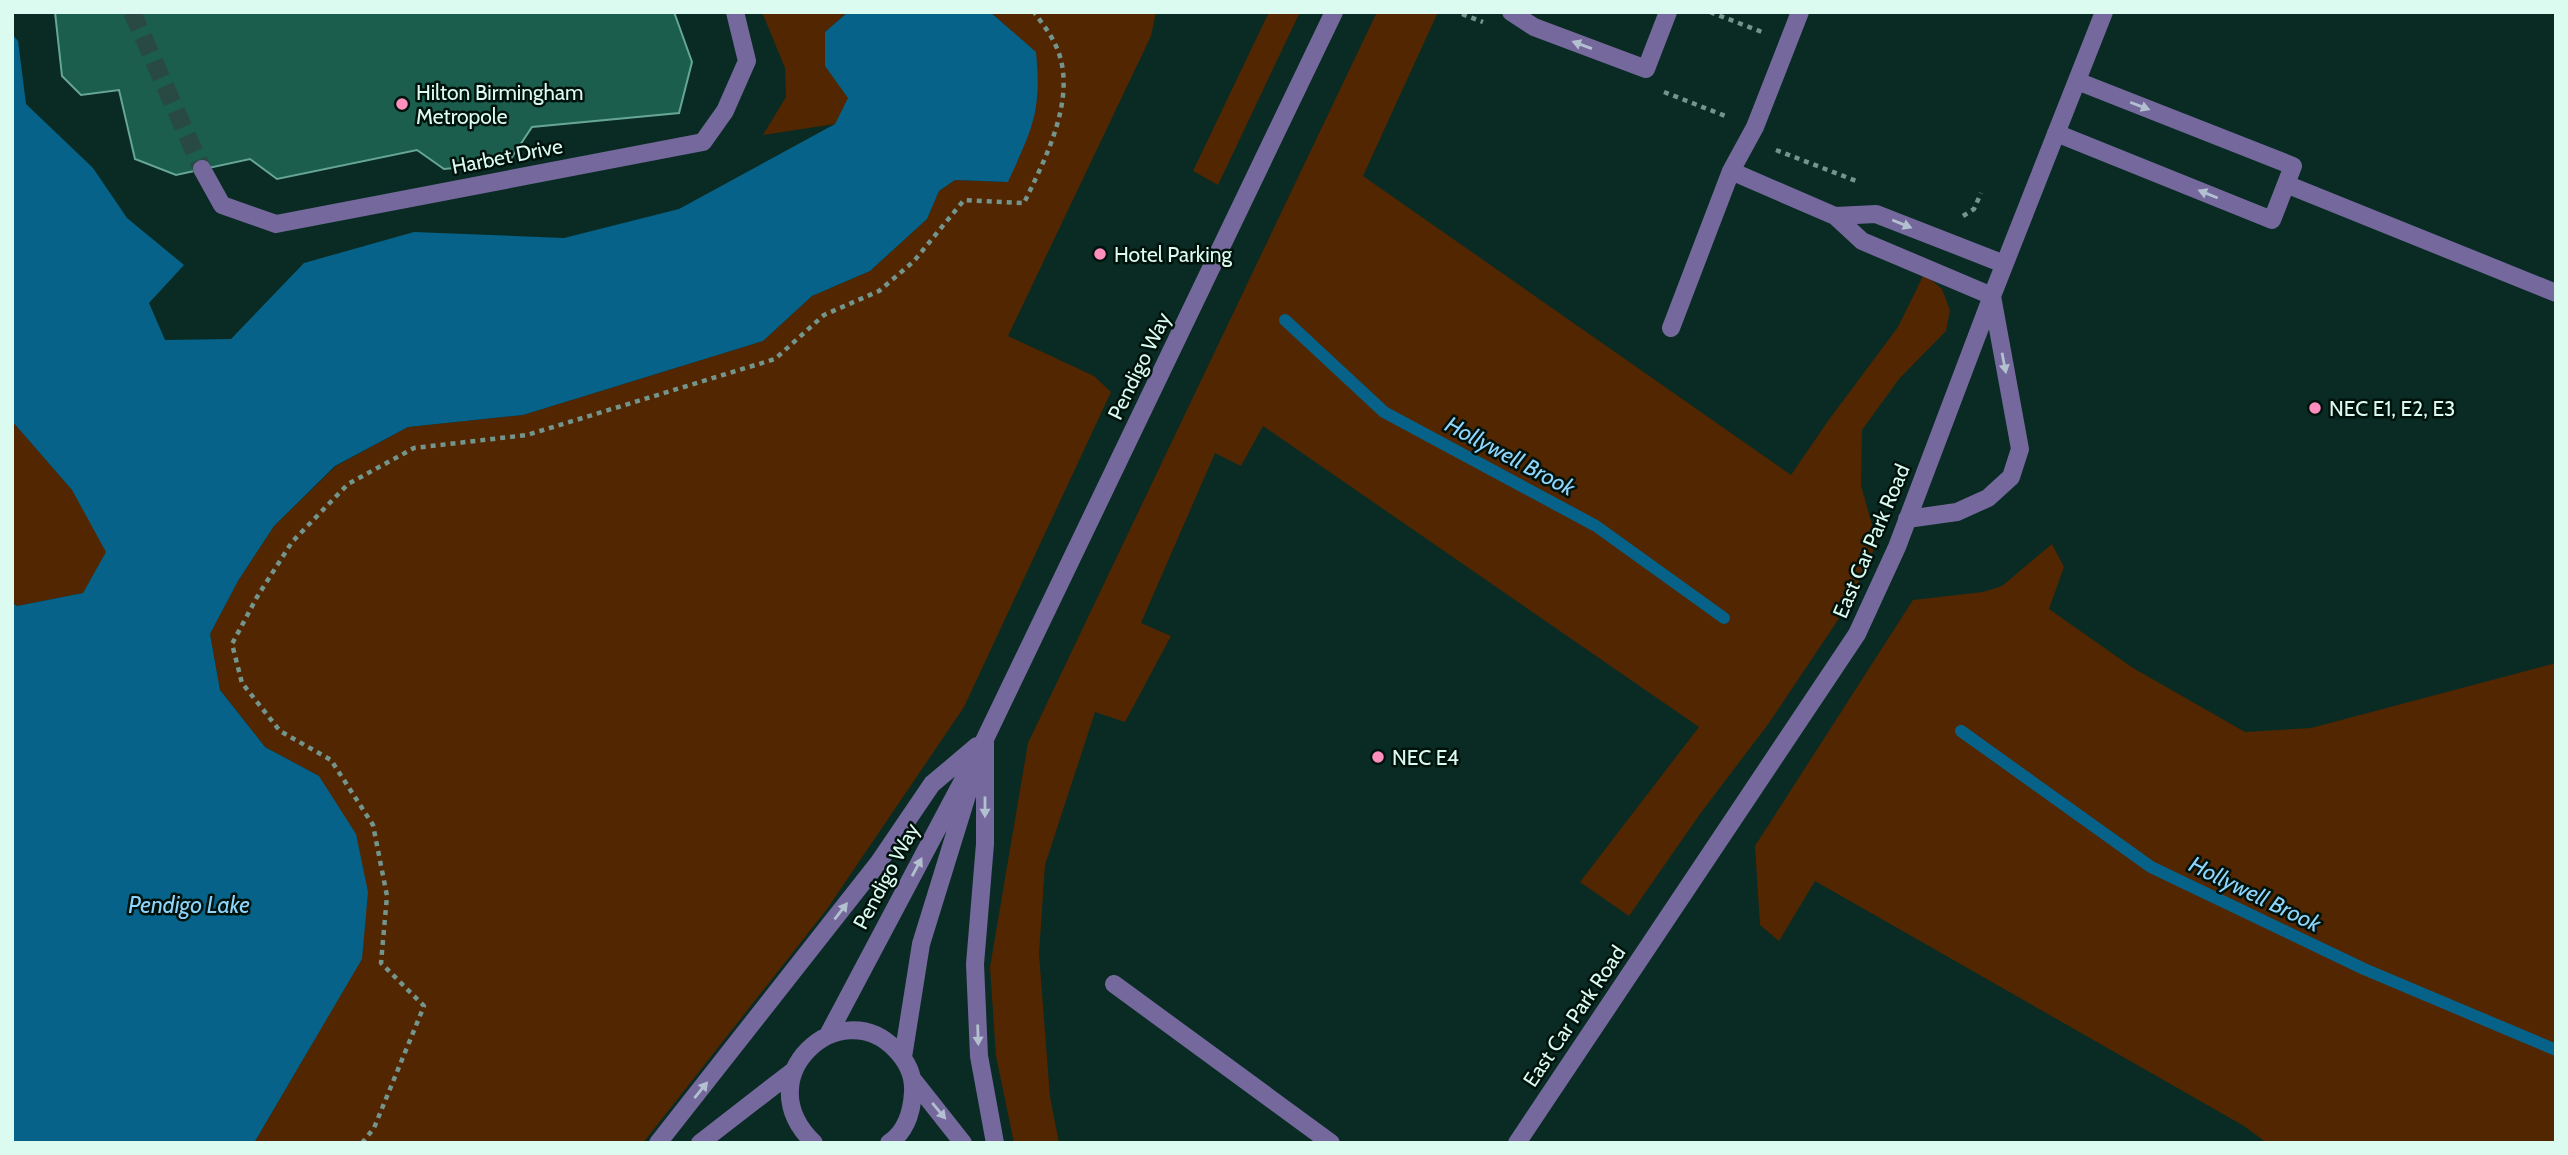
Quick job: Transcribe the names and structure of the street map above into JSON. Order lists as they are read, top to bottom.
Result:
{
  "streets": {
    "street": ["Harbet Drive", "Pendigo Way", "East Car Park Road"]
  },
  "water": ["Hollywell Brook", "Pendigo Lake"],
  "places": [
    "Hilton Birmingham Metropole",
    "Hotel Parking",
    "NEC E1, E2, E3",
    "NEC E4"
  ]
}
